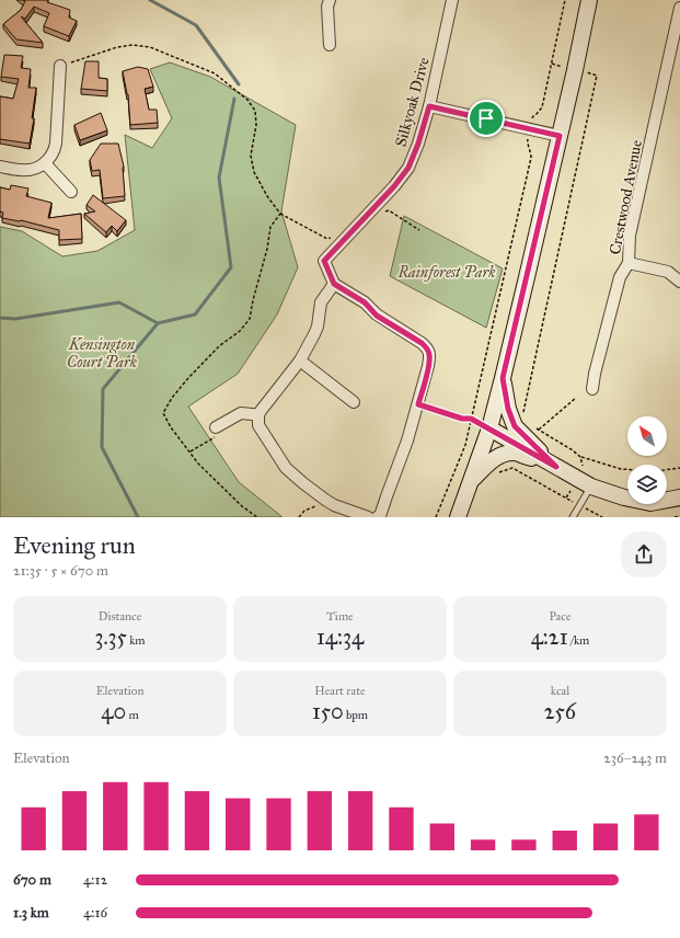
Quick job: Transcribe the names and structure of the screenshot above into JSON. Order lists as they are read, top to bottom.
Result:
{
  "streets": {
    "street": ["Silkyoak Drive", "Crestwood Avenue"]
  },
  "parks": ["Rainforest Park", "Kensington Court Park"],
  "north": "top left",
  "page": {
    "heading": ["Evening run", "21:35 · 5 × 670 m"],
    "stats": [
      ["Distance", "3.35 km"],
      ["Time", "14:34"],
      ["Pace", "4:21 /km"],
      ["Elevation", "40 m"],
      ["Heart rate", "150 bpm"],
      ["kcal", "256"]
    ],
    "chart": ["Elevation", "236–243 m"],
    "list": [
      {
        "name": "670 m",
        "note": "4:12"
      },
      {
        "name": "1.3 km",
        "note": "4:16"
      }
    ]
  }
}
